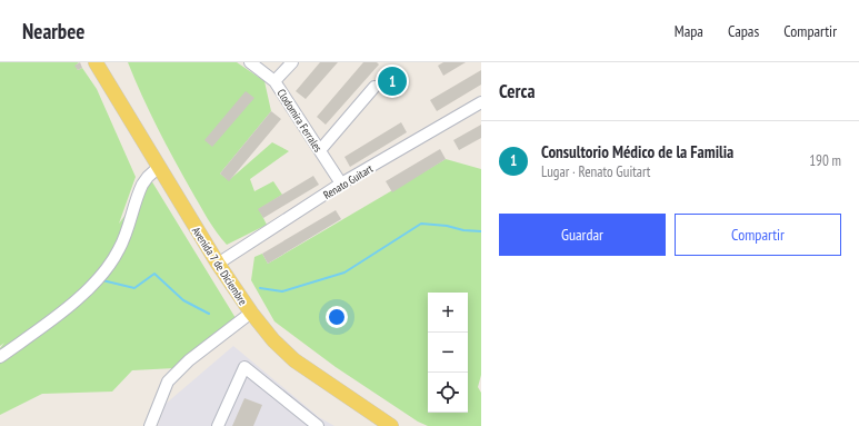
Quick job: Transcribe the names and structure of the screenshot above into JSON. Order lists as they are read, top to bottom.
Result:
{
  "streets": {
    "main road": ["Avenida 7 de Diciembre"],
    "street": ["Clodomira Ferrales", "Renato Guitart"]
  },
  "crossings": [
    ["Clodomira Ferrales", "Renato Guitart"],
    ["Renato Guitart", "Avenida 7 de Diciembre"]
  ],
  "page": {
    "header": "Nearbee",
    "nav": ["Mapa", "Capas", "Compartir"],
    "heading": "Cerca",
    "pins": "1",
    "list": [
      {
        "mark": "1",
        "name": "Consultorio Médico de la Familia",
        "note": "Lugar · Renato Guitart",
        "value": "190 m"
      }
    ],
    "buttons": ["Guardar", "Compartir"],
    "map_buttons": ["+", "−"]
  }
}
